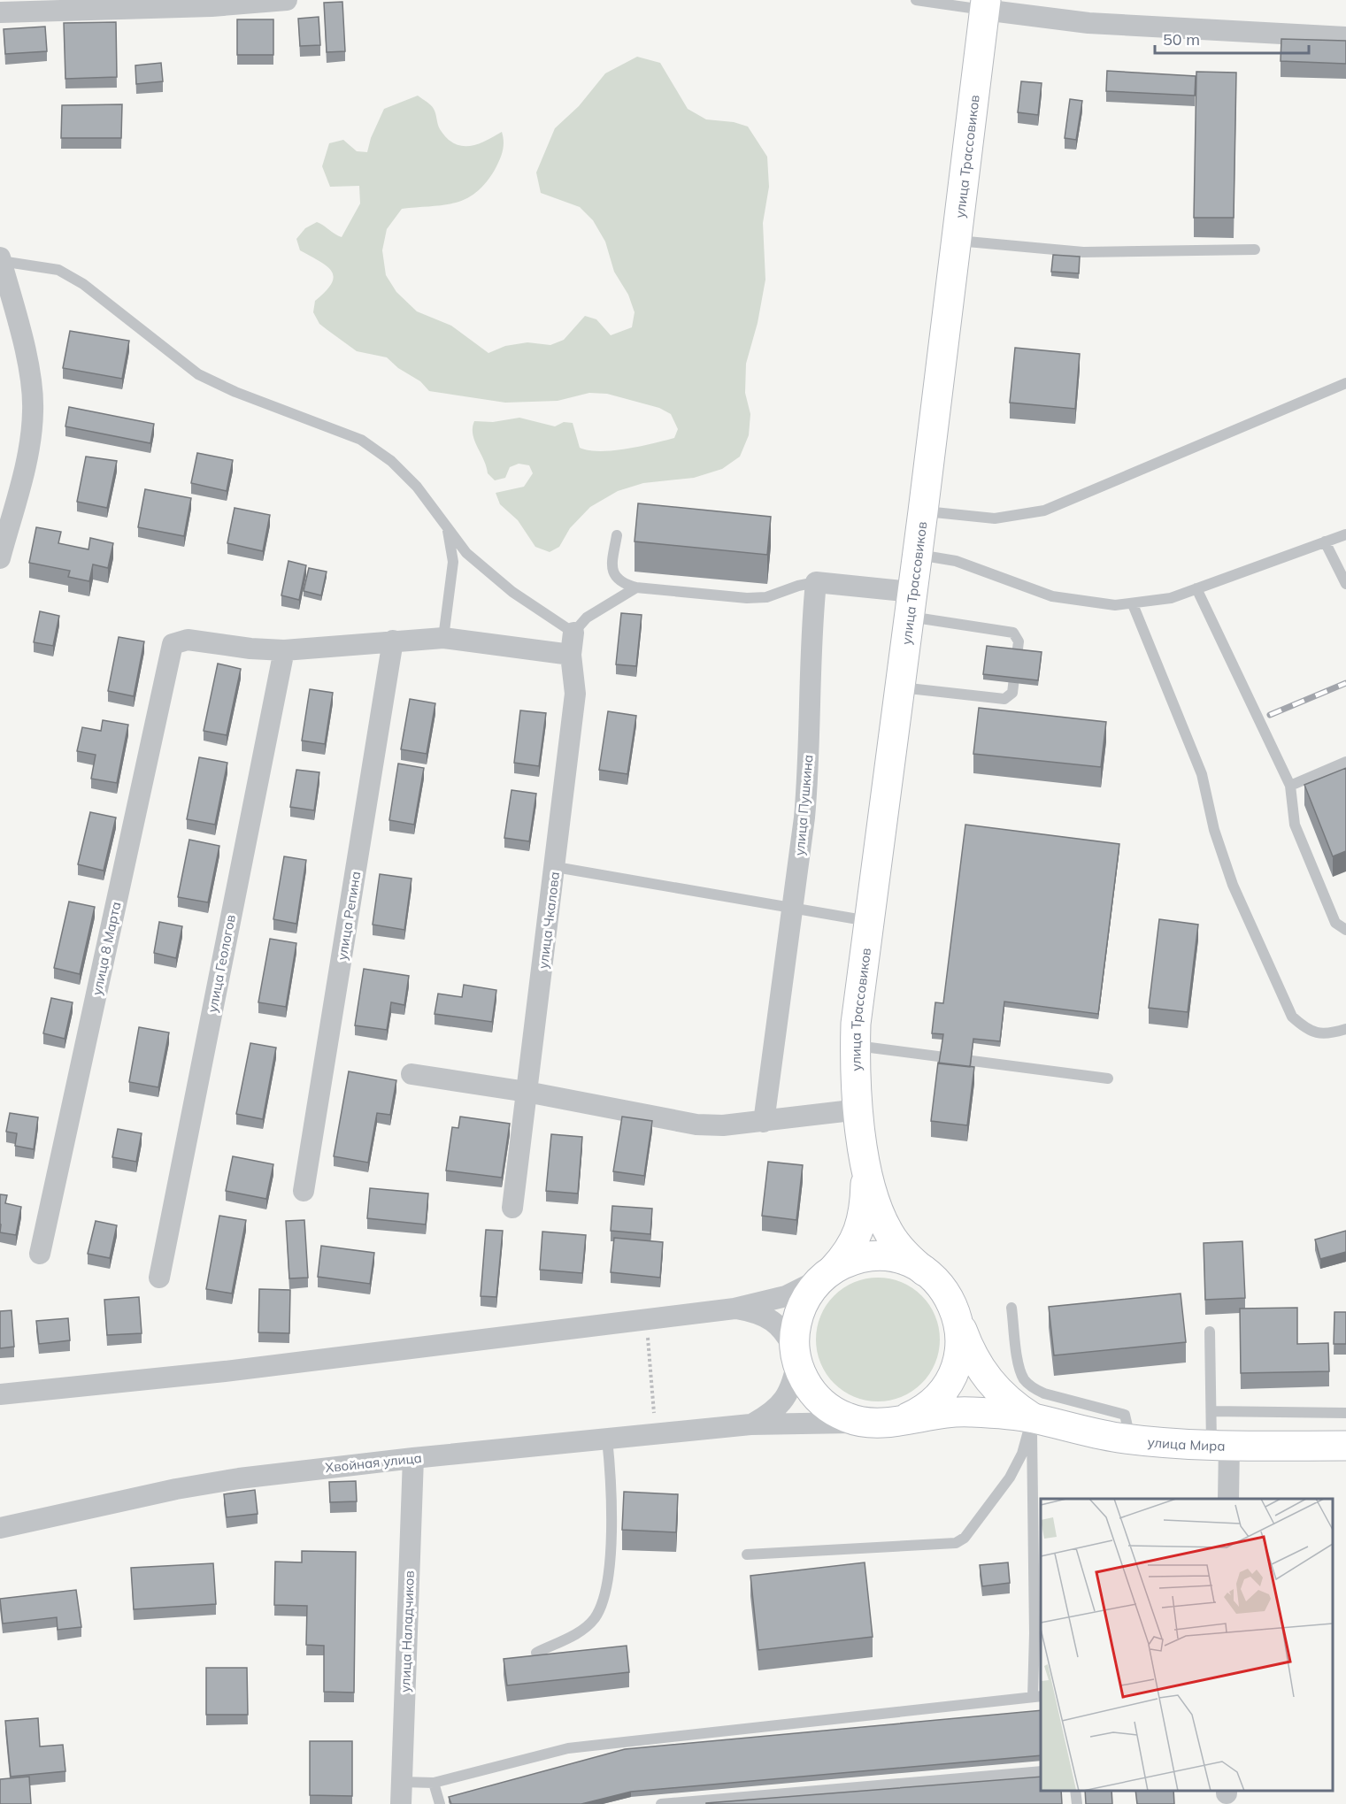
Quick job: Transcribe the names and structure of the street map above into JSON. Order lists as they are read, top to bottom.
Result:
{
  "streets": {
    "main road": ["улица Трассовиков", "улица Мира"],
    "street": [
      "улица Пушкина",
      "улица Репина",
      "улица Чкалова",
      "улица 8 Марта",
      "улица Геологов",
      "Хвойная улица",
      "улица Наладчиков"
    ]
  },
  "crossings": [
    ["улица 8 Марта", "улица Геологов"],
    ["Хвойная улица", "улица Наладчиков"]
  ],
  "scale_bar": "50 m"
}
